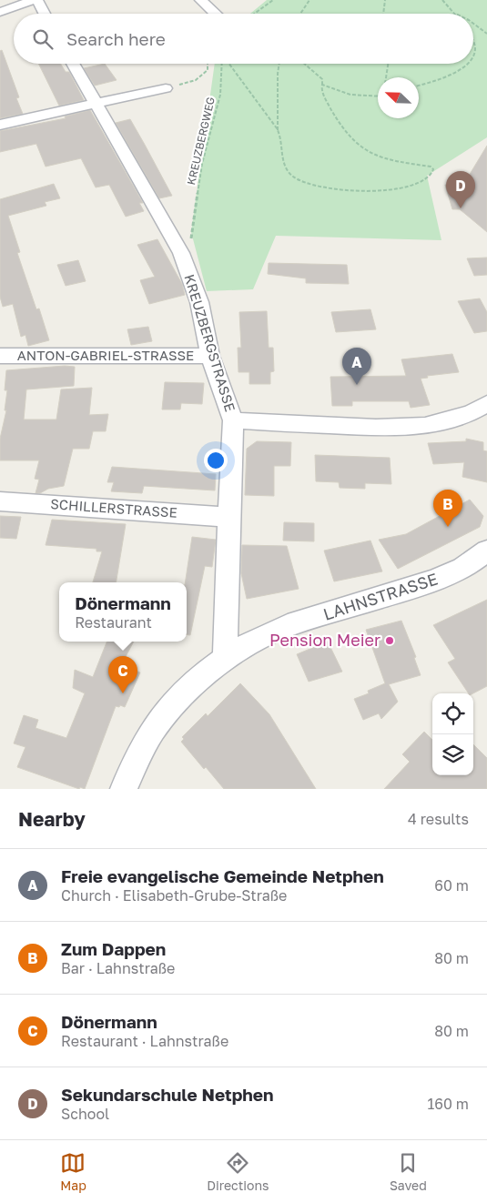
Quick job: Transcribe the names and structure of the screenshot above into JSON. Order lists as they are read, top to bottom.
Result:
{
  "streets": {
    "street": [
      "KREUZBERGSTRASSE",
      "ANTON-GABRIEL-STRASSE",
      "SCHILLERSTRASSE",
      "LAHNSTRASSE"
    ],
    "path": ["KREUZBERGWEG"]
  },
  "crossings": [
    ["KREUZBERGWEG", "KREUZBERGSTRASSE"],
    ["KREUZBERGSTRASSE", "ANTON-GABRIEL-STRASSE"],
    ["KREUZBERGSTRASSE", "SCHILLERSTRASSE"],
    ["KREUZBERGSTRASSE", "LAHNSTRASSE"]
  ],
  "places": ["Pension Meier"],
  "north": "top left",
  "page": {
    "search": "Search here",
    "pins": [
      "D",
      "A",
      "B",
      "C"
    ],
    "popup": ["Dönermann", "Restaurant"],
    "heading": ["Nearby", "4 results"],
    "list": [
      {
        "mark": "A",
        "name": "Freie evangelische Gemeinde Netphen",
        "note": "Church · Elisabeth-Grube-Straße",
        "value": "60 m"
      },
      {
        "mark": "B",
        "name": "Zum Dappen",
        "note": "Bar · Lahnstraße",
        "value": "80 m"
      },
      {
        "mark": "C",
        "name": "Dönermann",
        "note": "Restaurant · Lahnstraße",
        "value": "80 m"
      },
      {
        "mark": "D",
        "name": "Sekundarschule Netphen",
        "note": "School",
        "value": "160 m"
      }
    ],
    "nav": ["Map", "Directions", "Saved"]
  }
}
